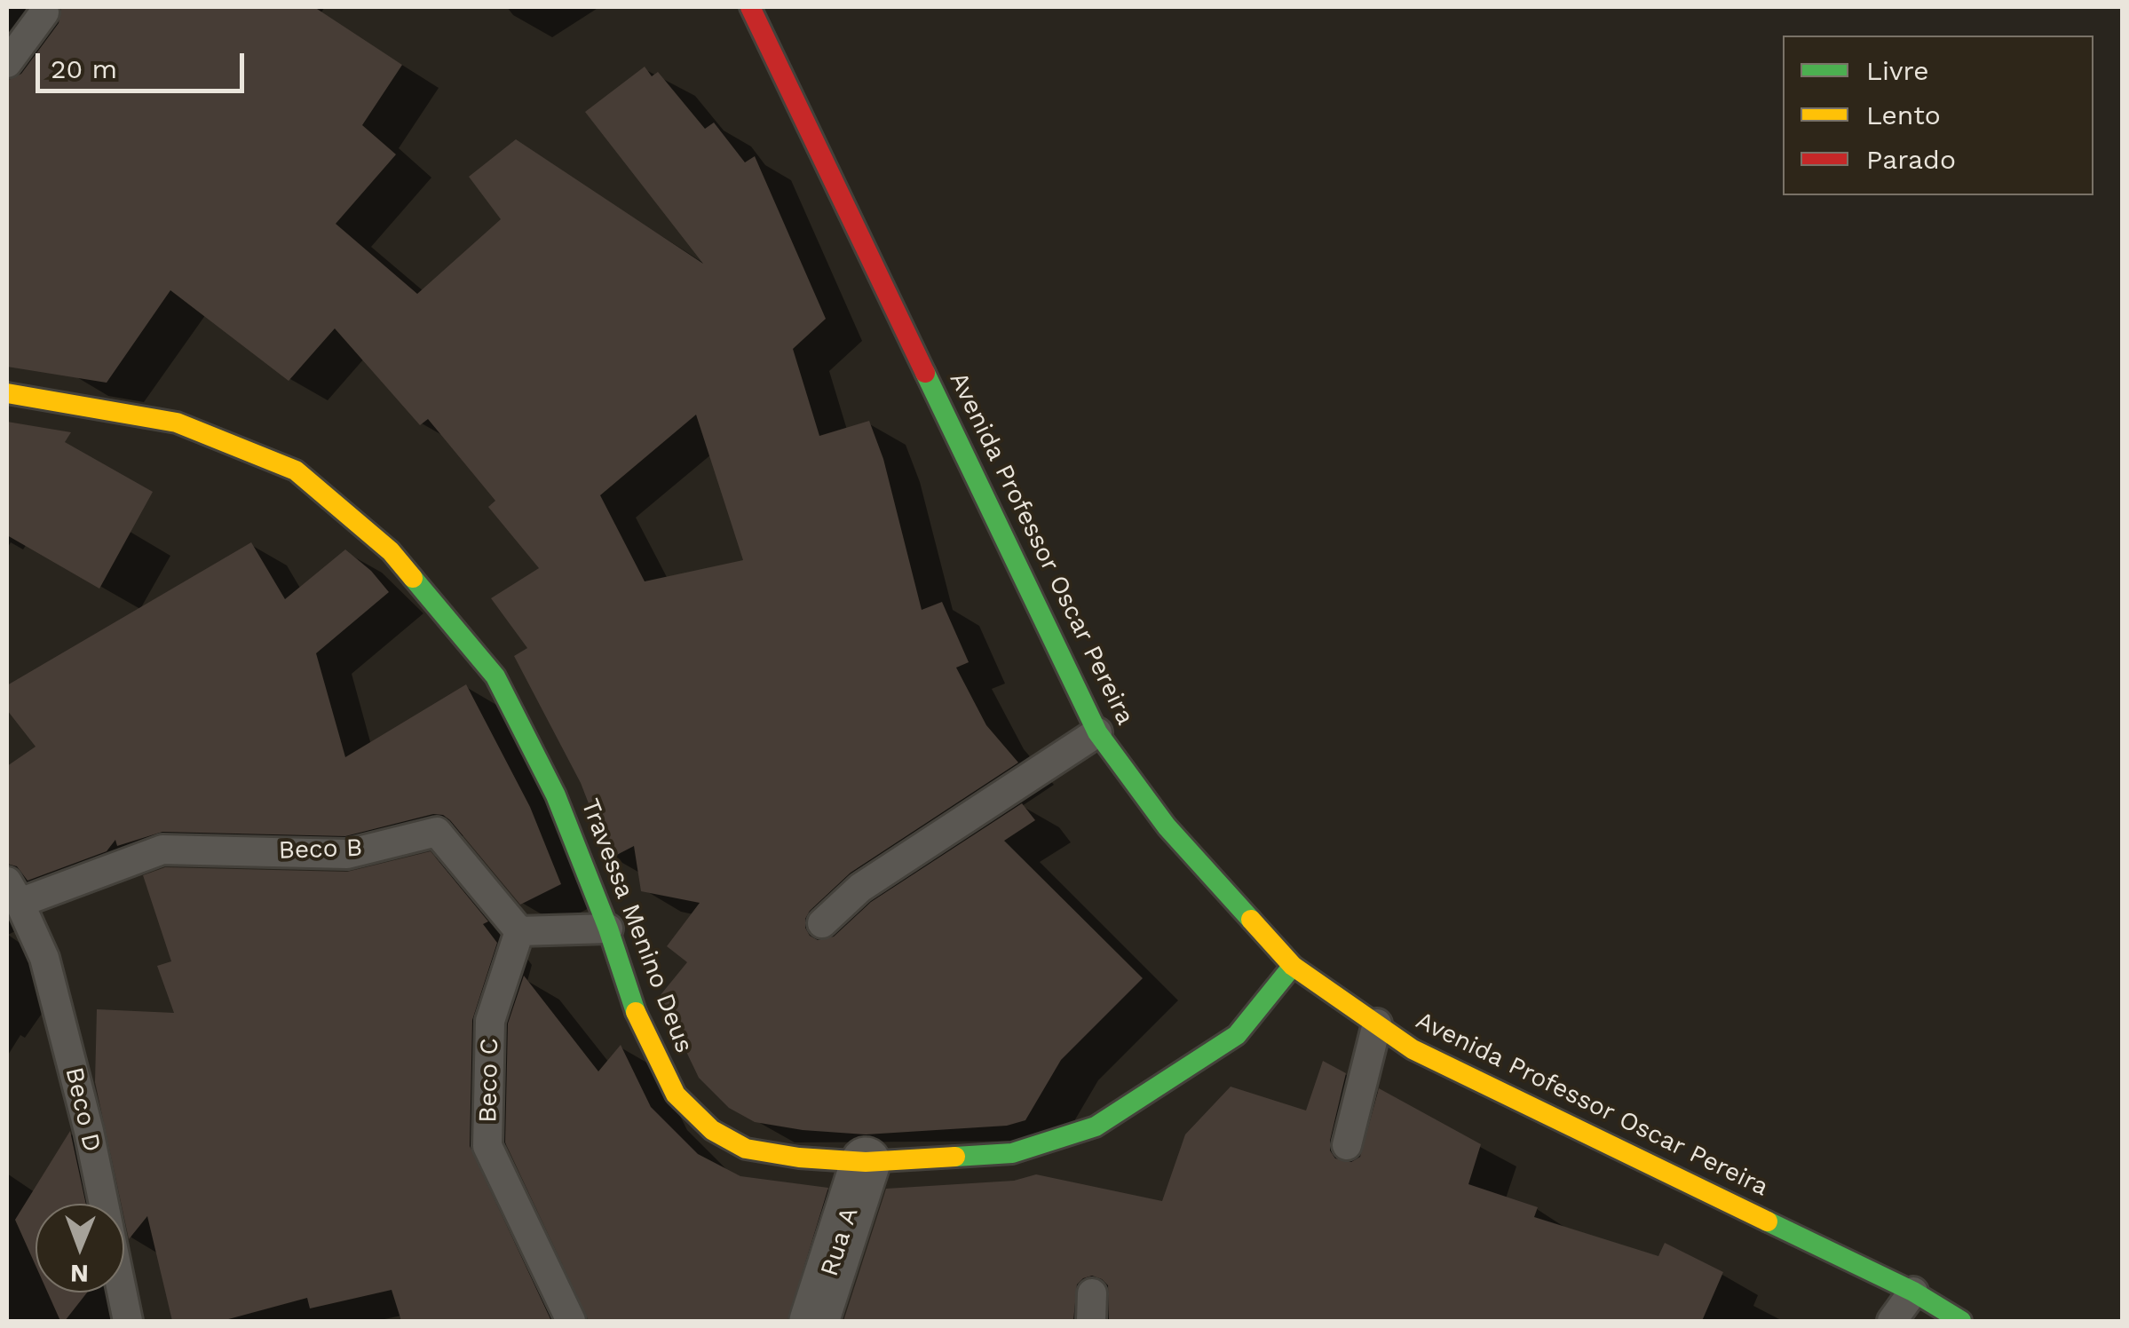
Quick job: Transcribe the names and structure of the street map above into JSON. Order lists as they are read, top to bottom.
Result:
{
  "streets": {
    "main road": ["Avenida Professor Oscar Pereira", "Travessa Menino Deus"],
    "street": ["Rua A"],
    "lane": ["Beco B", "Beco C", "Beco D"]
  },
  "crossings": [
    ["Avenida Professor Oscar Pereira", "Travessa Menino Deus"],
    ["Beco B", "Beco C"],
    ["Beco B", "Beco D"],
    ["Travessa Menino Deus", "Rua A"]
  ],
  "legend": ["Livre", "Lento", "Parado"],
  "scale_bar": "20 m",
  "north": "bottom"
}
